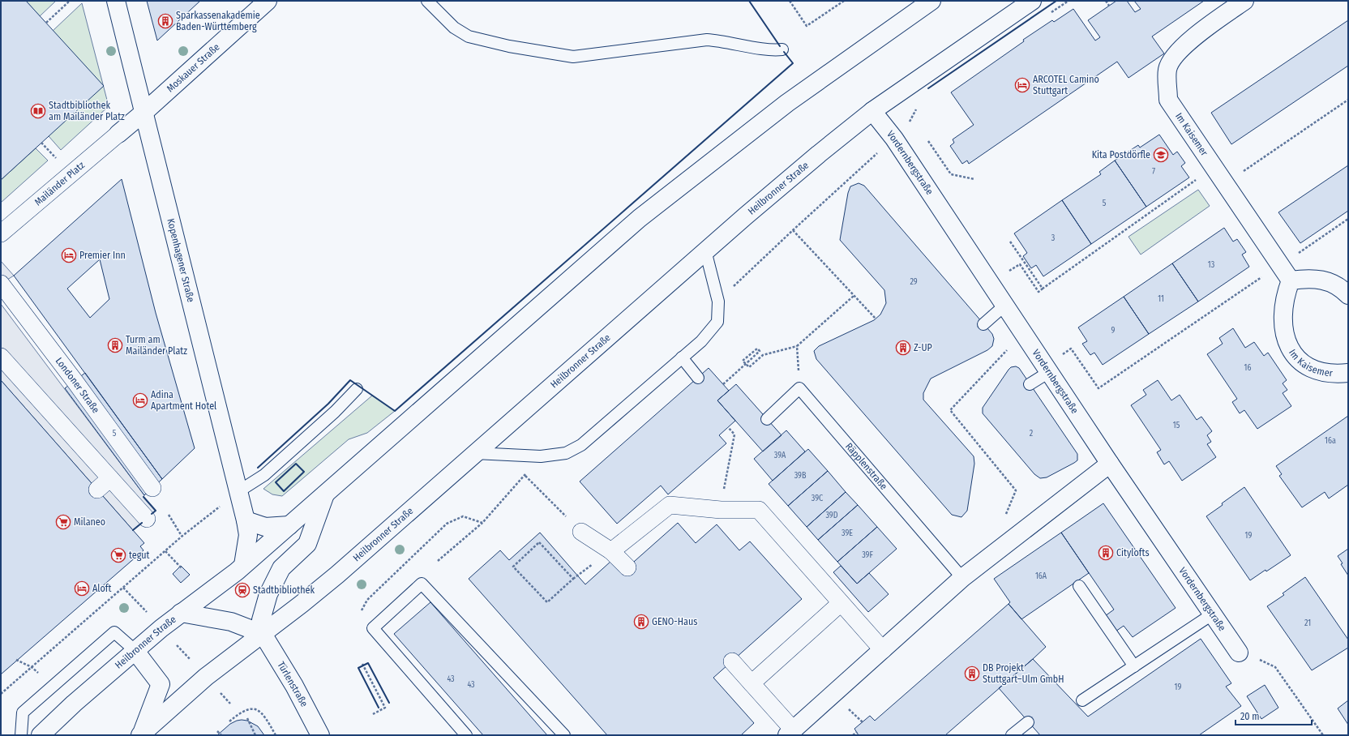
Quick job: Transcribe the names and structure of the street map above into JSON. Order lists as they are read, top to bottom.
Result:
{
  "streets": {
    "street": [
      "Moskauer Straße",
      "Im Kaisemer",
      "Vordernbergstraße",
      "Mailänder Platz",
      "Heilbronner Straße",
      "Kopenhagener Straße",
      "Londoner Straße",
      "Türlenstraße"
    ],
    "lane": ["Räpplenstraße"]
  },
  "crossings": [
    ["Moskauer Straße", "Mailänder Platz"],
    ["Moskauer Straße", "Kopenhagener Straße"],
    ["Vordernbergstraße", "Heilbronner Straße"],
    ["Heilbronner Straße", "Kopenhagener Straße"],
    ["Heilbronner Straße", "Türlenstraße"]
  ],
  "places": {
    "building": [
      "Sparkassenakademie Baden-Württemberg",
      "Turm am Mailänder Platz",
      "Z-UP",
      "Citylofts",
      "GENO-Haus",
      "DB Projekt Stuttgart–Ulm GmbH"
    ],
    "hotel": [
      "ARCOTEL Camino Stuttgart",
      "Premier Inn",
      "Adina Apartment Hotel",
      "Aloft"
    ],
    "library": ["Stadtbibliothek am Mailänder Platz"],
    "school or university": ["Kita Postdörfle"],
    "supermarket": ["Milaneo", "tegut"],
    "station": ["Stadtbibliothek"]
  },
  "house_numbers": [
    "7",
    "5",
    "3",
    "13",
    "29",
    "11",
    "9",
    "16",
    "15",
    "5",
    "2",
    "16a",
    "39A",
    "39B",
    "39C",
    "39D",
    "39E",
    "19",
    "39F",
    "16A",
    "21",
    "43",
    "43",
    "19"
  ],
  "scale_bar": "20 m"
}
